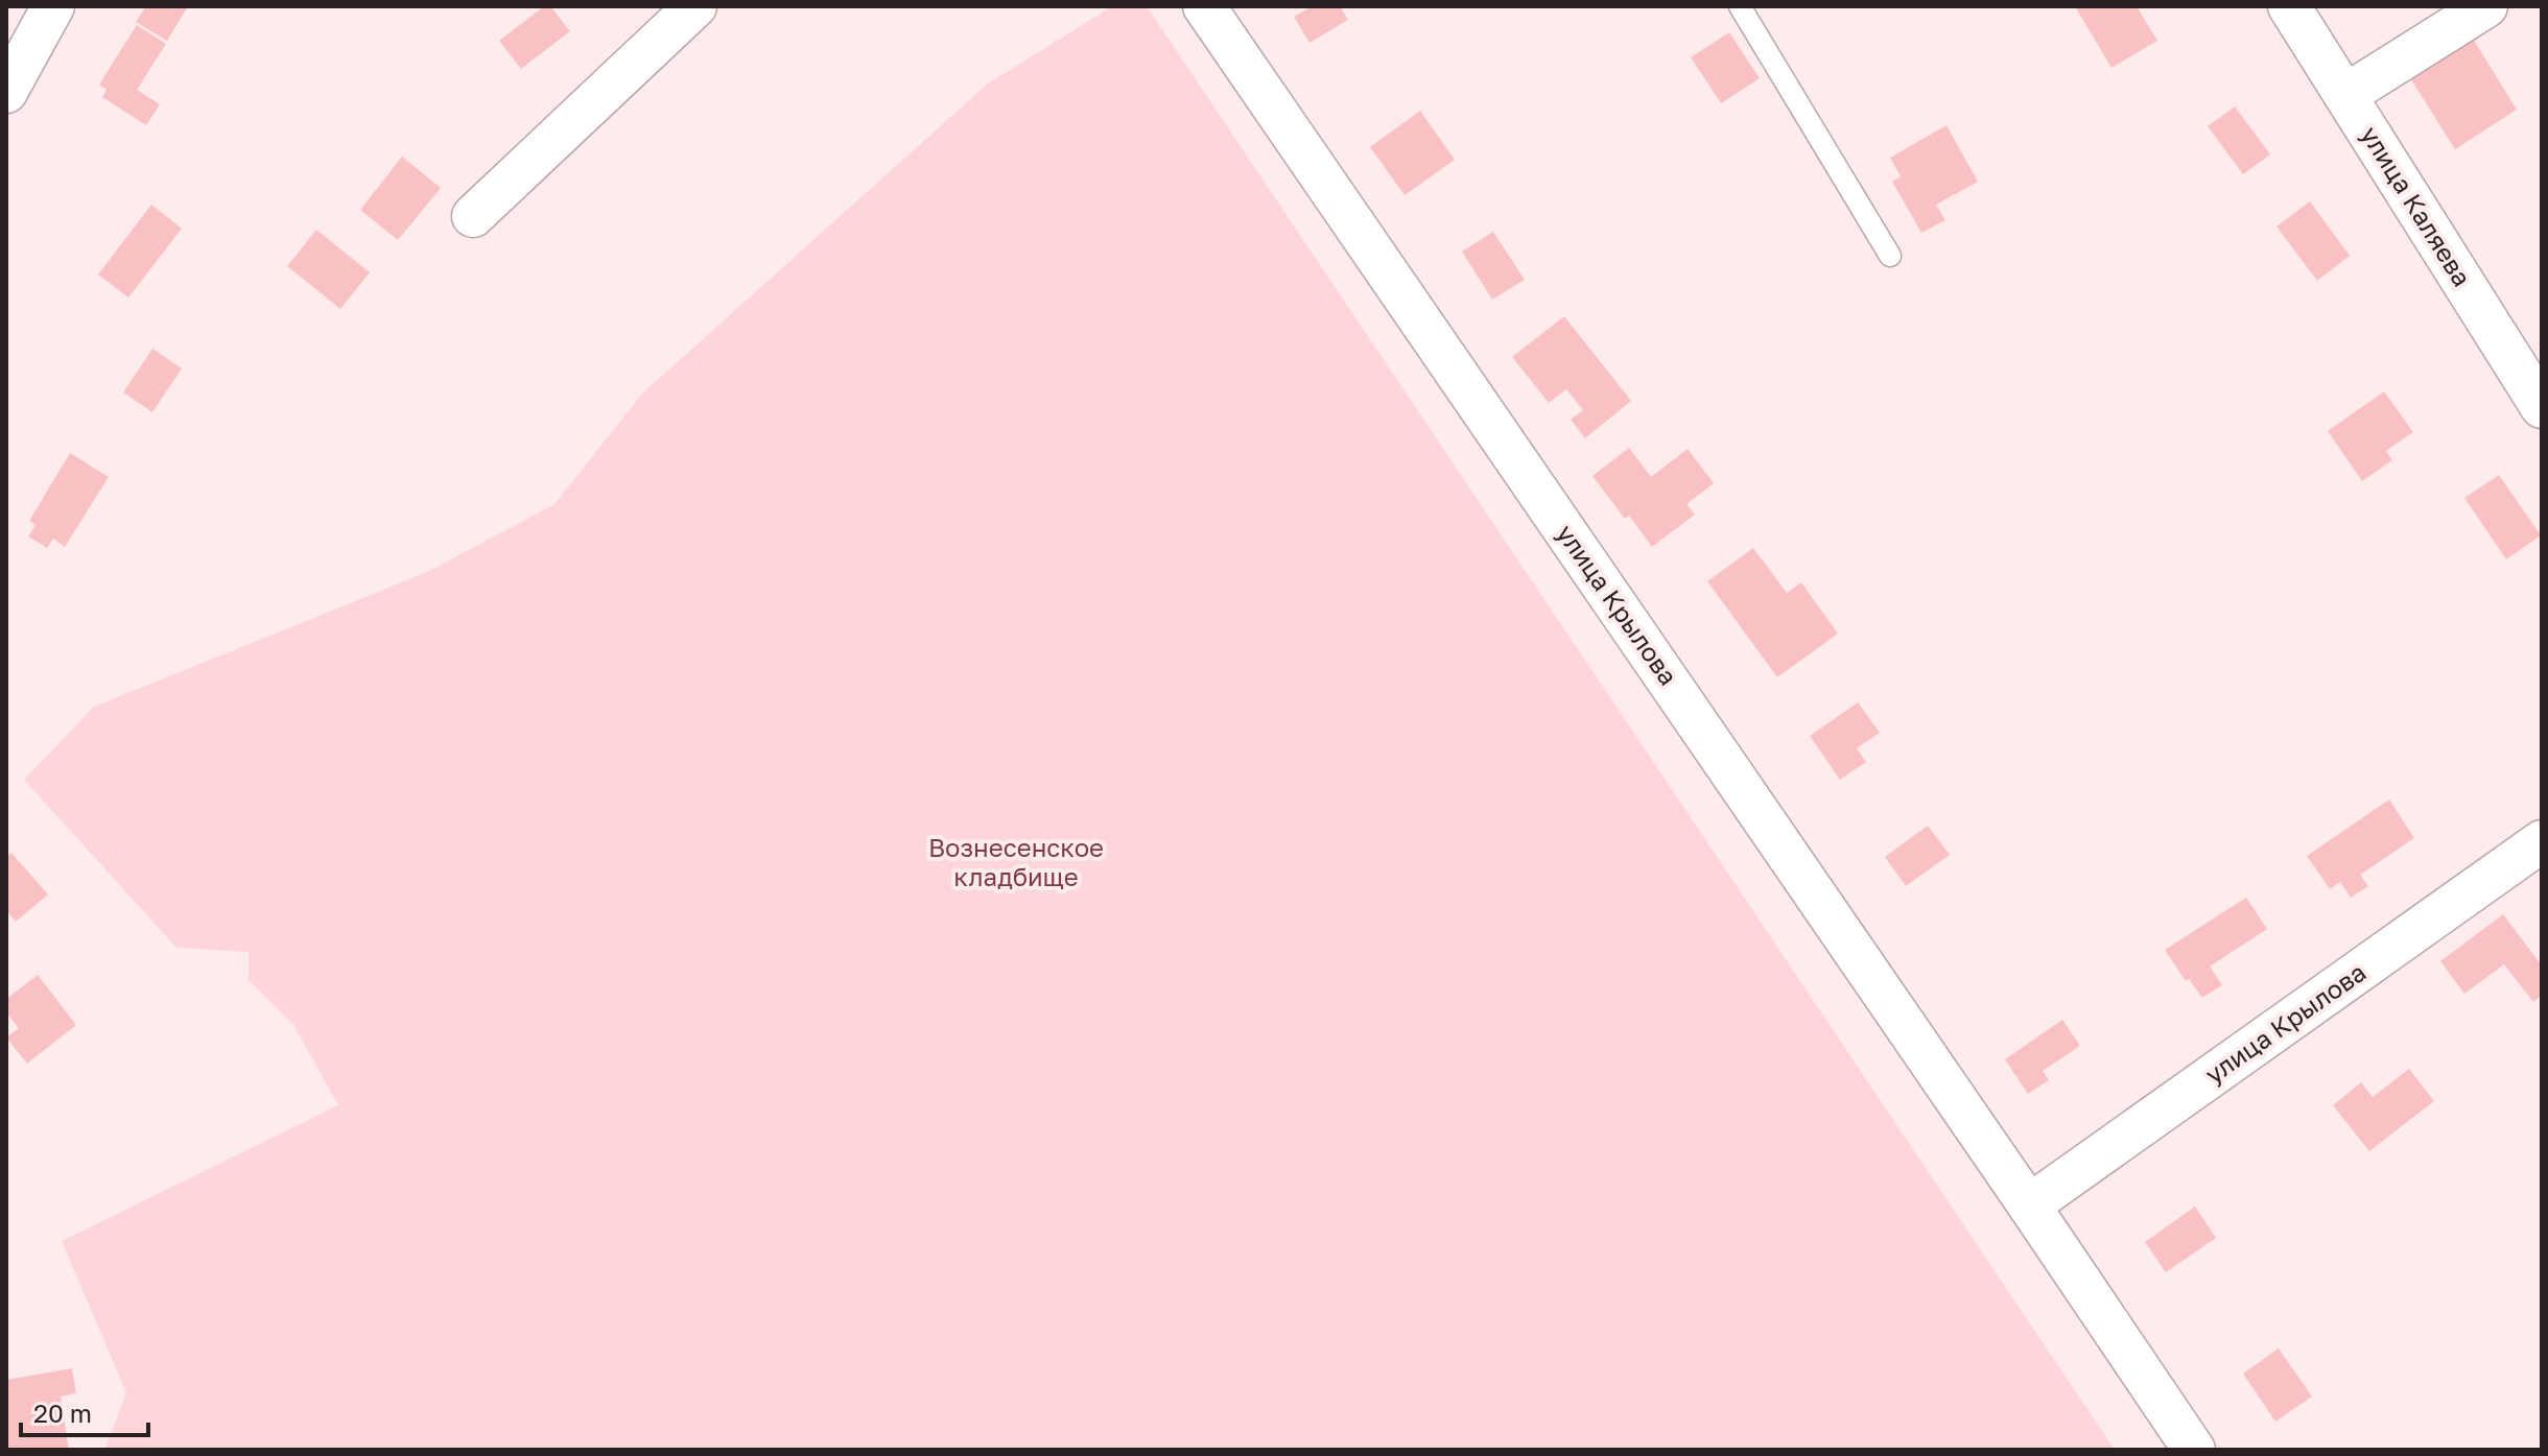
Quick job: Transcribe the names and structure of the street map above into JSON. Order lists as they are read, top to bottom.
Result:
{
  "streets": {
    "street": ["улица Каляева", "улица Крылова"]
  },
  "parks": ["Вознесенское кладбище"],
  "scale_bar": "20 m"
}
